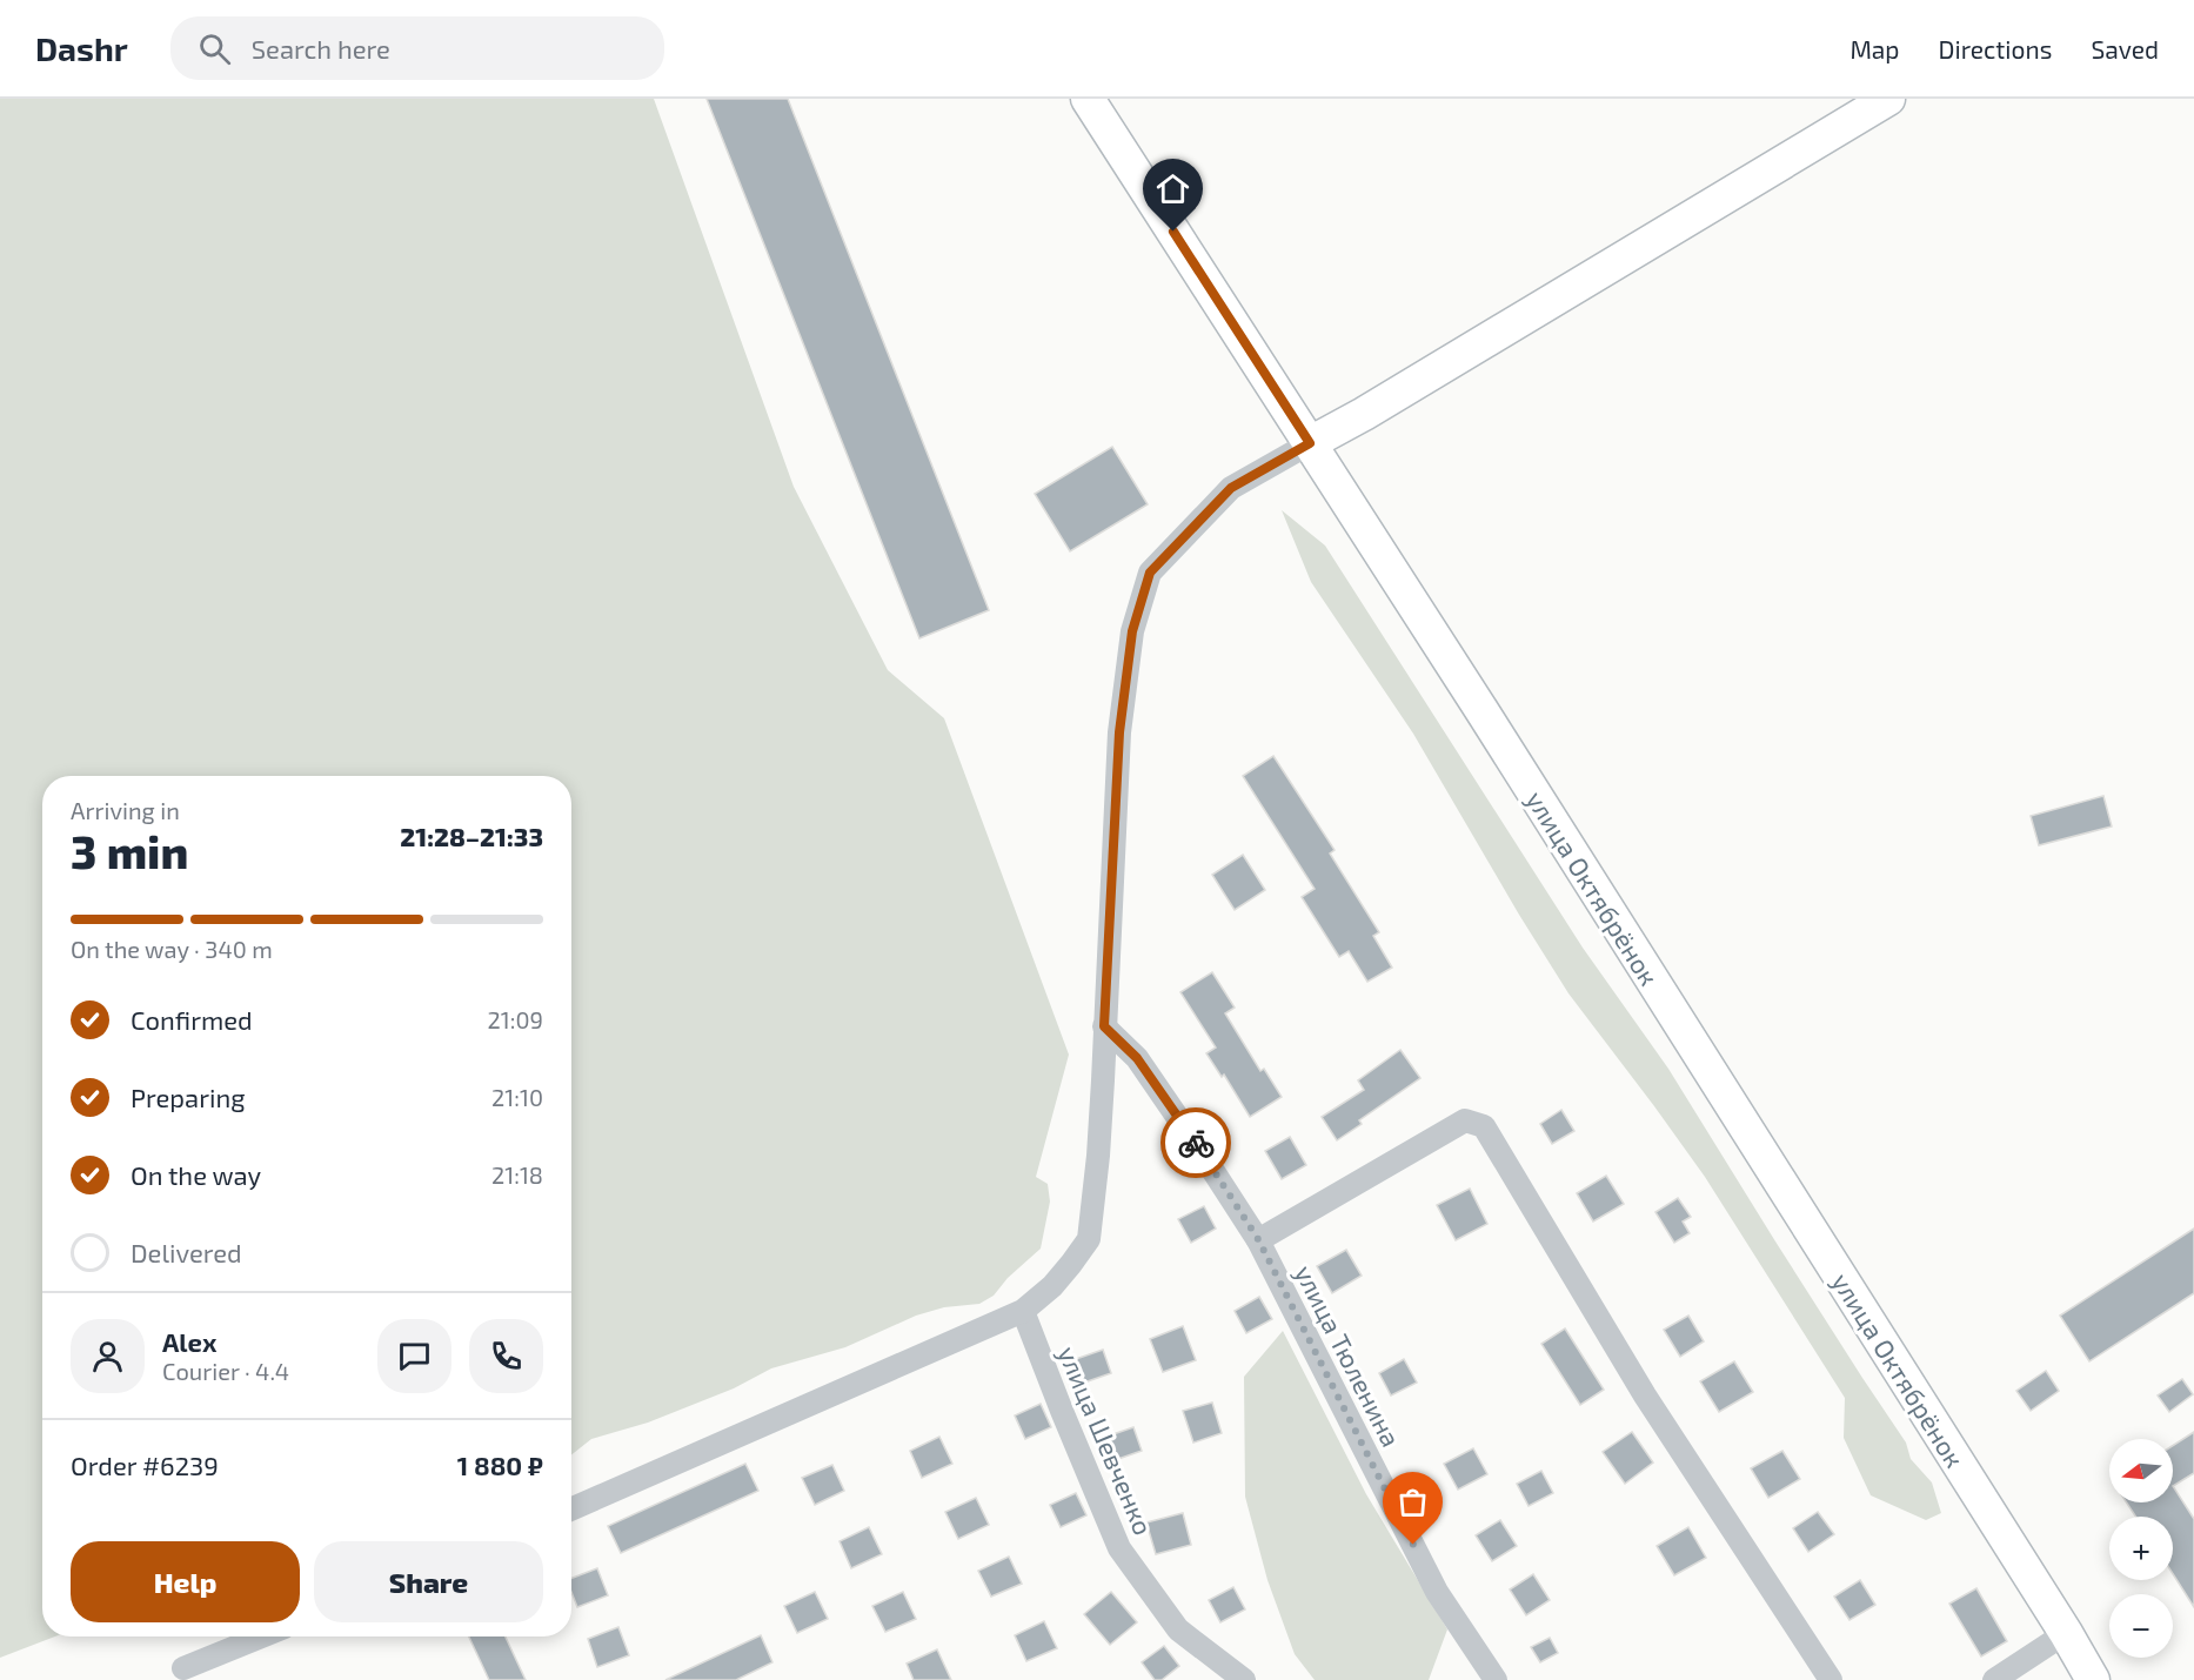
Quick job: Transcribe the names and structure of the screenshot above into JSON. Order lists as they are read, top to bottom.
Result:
{
  "streets": {
    "street": ["улица Октябрёнок", "улица Тюленина", "улица Шевченко"]
  },
  "north": "left",
  "page": {
    "header": "Dashr",
    "search": "Search here",
    "nav": ["Map", "Directions", "Saved"],
    "heading": ["3 min", "Arriving in", "21:28–21:33"],
    "panel": [
      "Alex",
      "Courier · 4.4",
      "Order #6239",
      "1 880 ₽"
    ],
    "bar": "On the way · 340 m",
    "list": [
      ["Confirmed", "21:09"],
      ["Preparing", "21:10"],
      ["On the way", "21:18"],
      "Delivered"
    ],
    "map_buttons": ["+", "−"],
    "buttons": ["Help", "Share"]
  }
}
